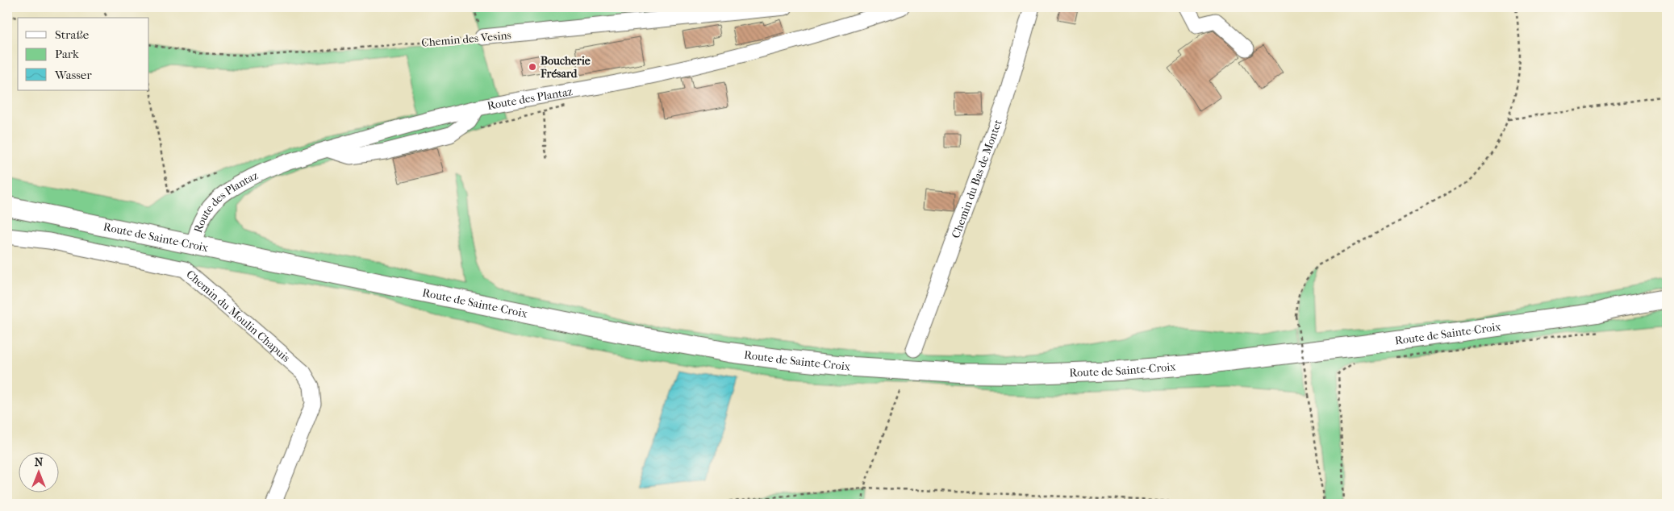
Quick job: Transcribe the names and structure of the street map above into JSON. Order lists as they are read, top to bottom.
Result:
{
  "streets": {
    "main road": ["Route de Sainte-Croix"],
    "street": [
      "Chemin des Vesins",
      "Route des Plantaz",
      "Chemin du Bas de Montet",
      "Chemin du Moulin Chapuis"
    ]
  },
  "crossings": [
    ["Route des Plantaz", "Route de Sainte-Croix"]
  ],
  "places": ["Boucherie Frésard"],
  "legend": ["Straße", "Park", "Wasser"],
  "north": "top"
}
